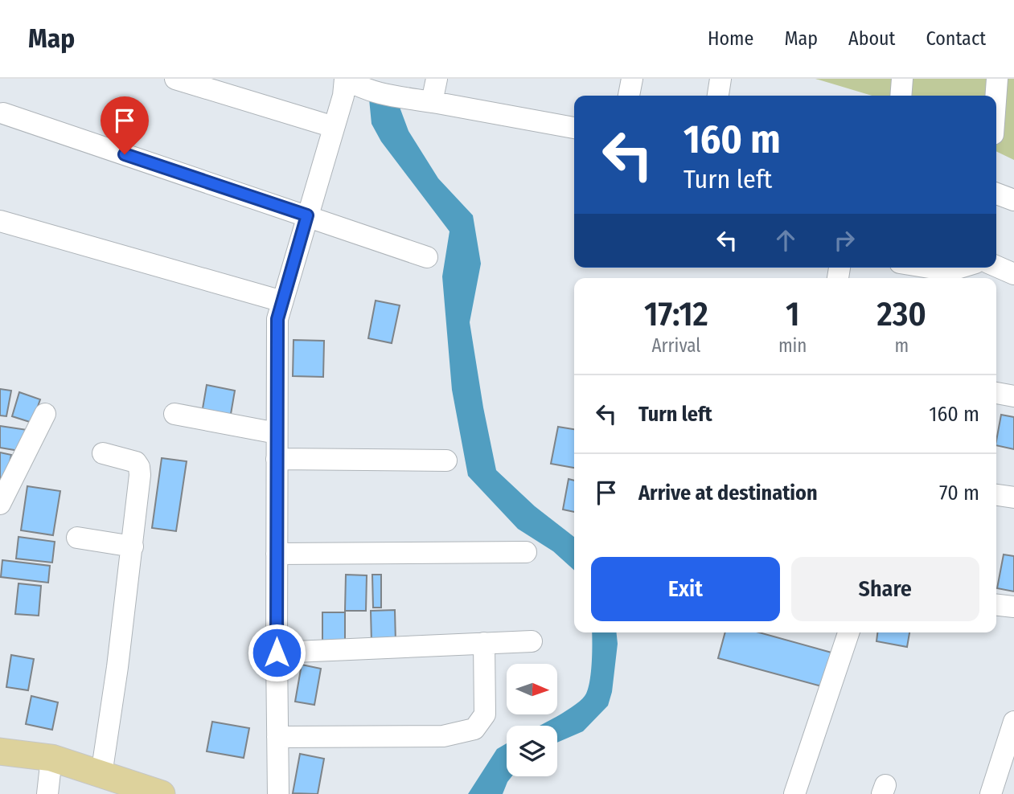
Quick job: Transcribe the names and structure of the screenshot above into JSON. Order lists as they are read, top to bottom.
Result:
{
  "north": "right",
  "page": {
    "header": "Map",
    "nav": [
      "Home",
      "Map",
      "About",
      "Contact"
    ],
    "turn": ["160 m", "Turn left"],
    "eta": [
      "17:12",
      "Arrival",
      "1",
      "min",
      "230",
      "m"
    ],
    "list": [
      {
        "name": "Turn left",
        "value": "160 m"
      },
      {
        "name": "Arrive at destination",
        "value": "70 m"
      }
    ],
    "buttons": ["Exit", "Share"]
  }
}
